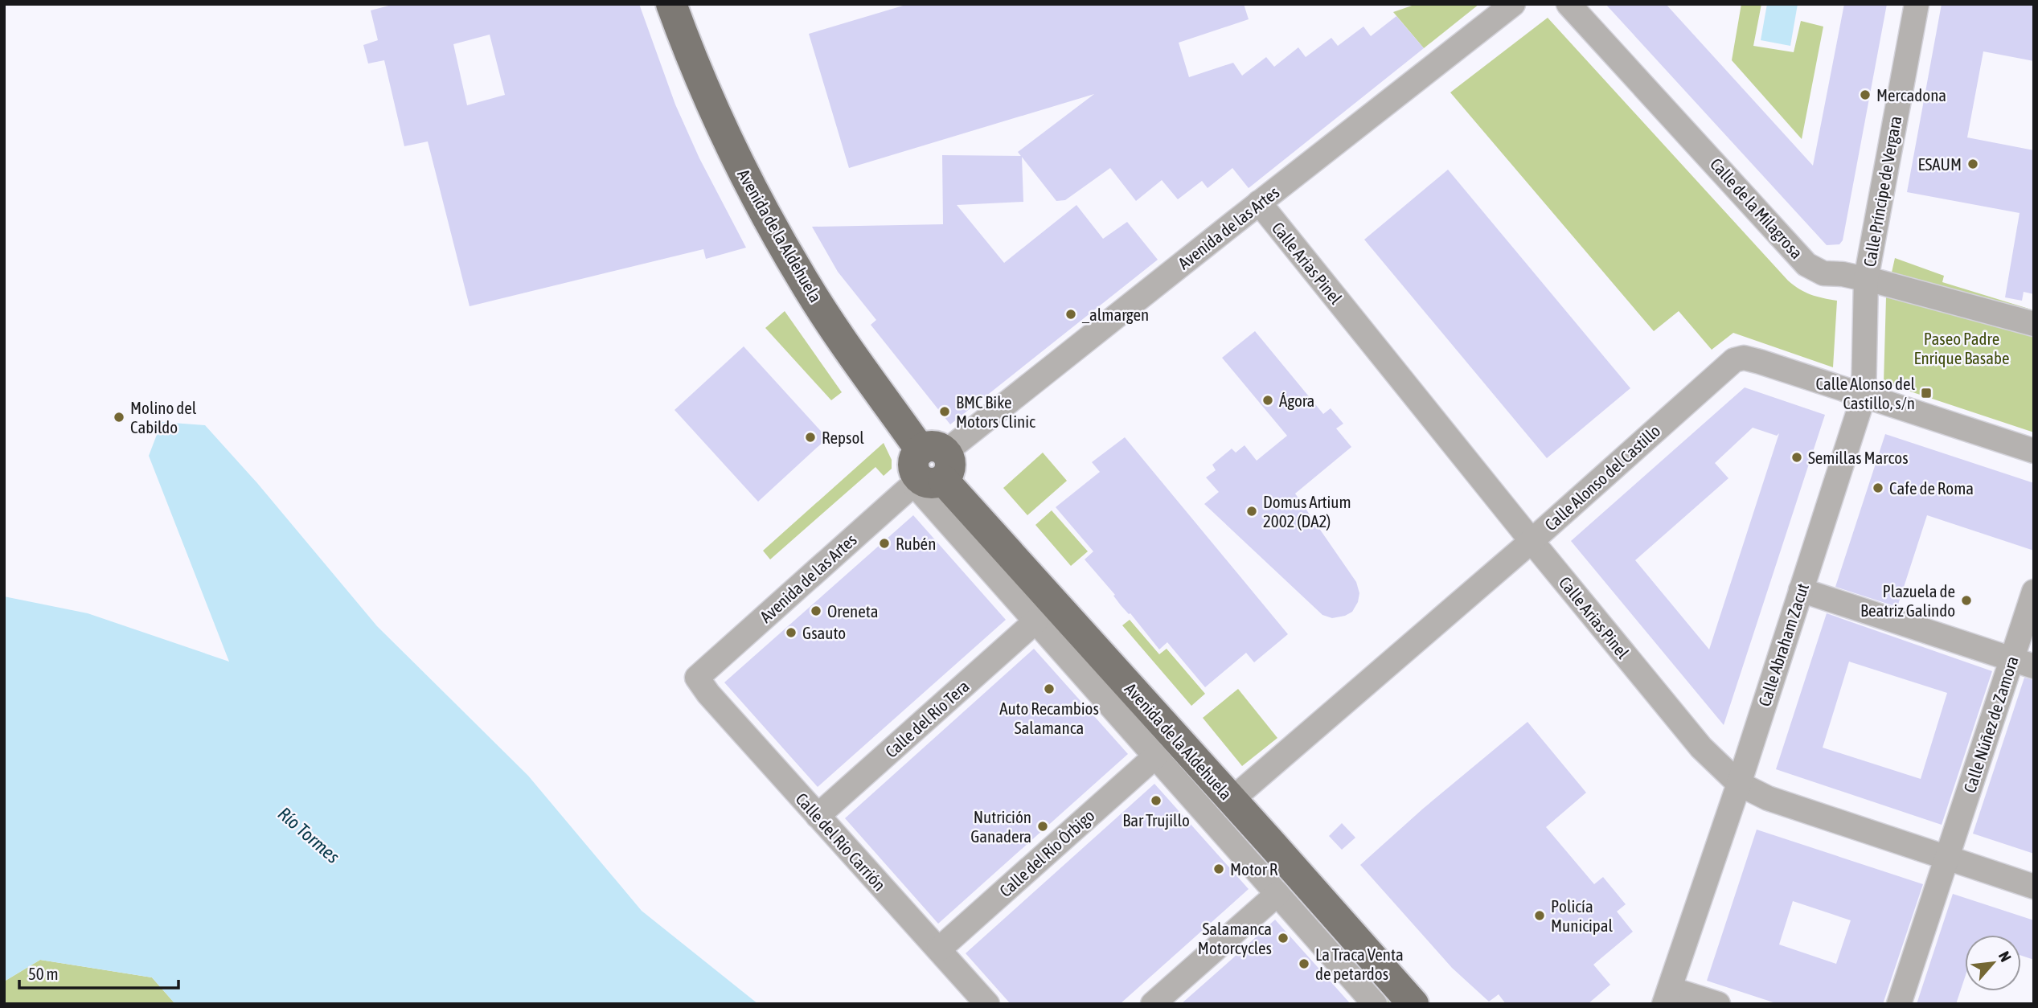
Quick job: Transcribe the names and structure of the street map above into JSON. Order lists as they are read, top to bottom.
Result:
{
  "streets": {
    "main road": ["Avenida de la Aldehuela"],
    "street": [
      "Calle Príncipe de Vergara",
      "Calle de la Milagrosa",
      "Avenida de las Artes",
      "Calle Arias Pinel",
      "Calle Alonso del Castillo",
      "Calle Abraham Zacut",
      "Calle del Río Tera",
      "Calle Núñez de Zamora",
      "Calle del Río Carrión",
      "Calle del Río Órbigo"
    ]
  },
  "crossings": [
    ["Calle Príncipe de Vergara", "Calle de la Milagrosa"],
    ["Calle Príncipe de Vergara", "Calle Abraham Zacut"],
    ["Calle de la Milagrosa", "Calle Abraham Zacut"],
    ["Avenida de las Artes", "Avenida de la Aldehuela"],
    ["Avenida de las Artes", "Calle Arias Pinel"],
    ["Avenida de las Artes", "Calle del Río Carrión"],
    ["Avenida de la Aldehuela", "Calle Alonso del Castillo"],
    ["Avenida de la Aldehuela", "Calle del Río Tera"],
    ["Avenida de la Aldehuela", "Calle del Río Órbigo"],
    ["Calle Arias Pinel", "Calle Alonso del Castillo"],
    ["Calle Arias Pinel", "Calle Abraham Zacut"],
    ["Calle Arias Pinel", "Calle Núñez de Zamora"],
    ["Calle Alonso del Castillo", "Calle Abraham Zacut"],
    ["Calle del Río Tera", "Calle del Río Carrión"],
    ["Calle del Río Carrión", "Calle del Río Órbigo"]
  ],
  "water": ["Río Tormes"],
  "parks": ["Paseo Padre Enrique Basabe"],
  "places": {
    "other": [
      "Mercadona",
      "ESAUM",
      "_almargen",
      "Ágora",
      "BMC Bike Motors Clinic",
      "Molino del Cabildo",
      "Repsol",
      "Semillas Marcos",
      "Cafe de Roma",
      "Domus Artium 2002 (DA2)",
      "Rubén",
      "Plazuela de Beatriz Galindo",
      "Oreneta",
      "Gsauto",
      "Auto Recambios Salamanca",
      "Bar Trujillo",
      "Nutrición Ganadera",
      "Motor R",
      "Policía Municipal",
      "Salamanca Motorcycles",
      "La Traca Venta de petardos"
    ],
    "transit": ["Calle Alonso del Castillo, s/n"]
  },
  "scale_bar": "50 m",
  "north": "top right"
}
